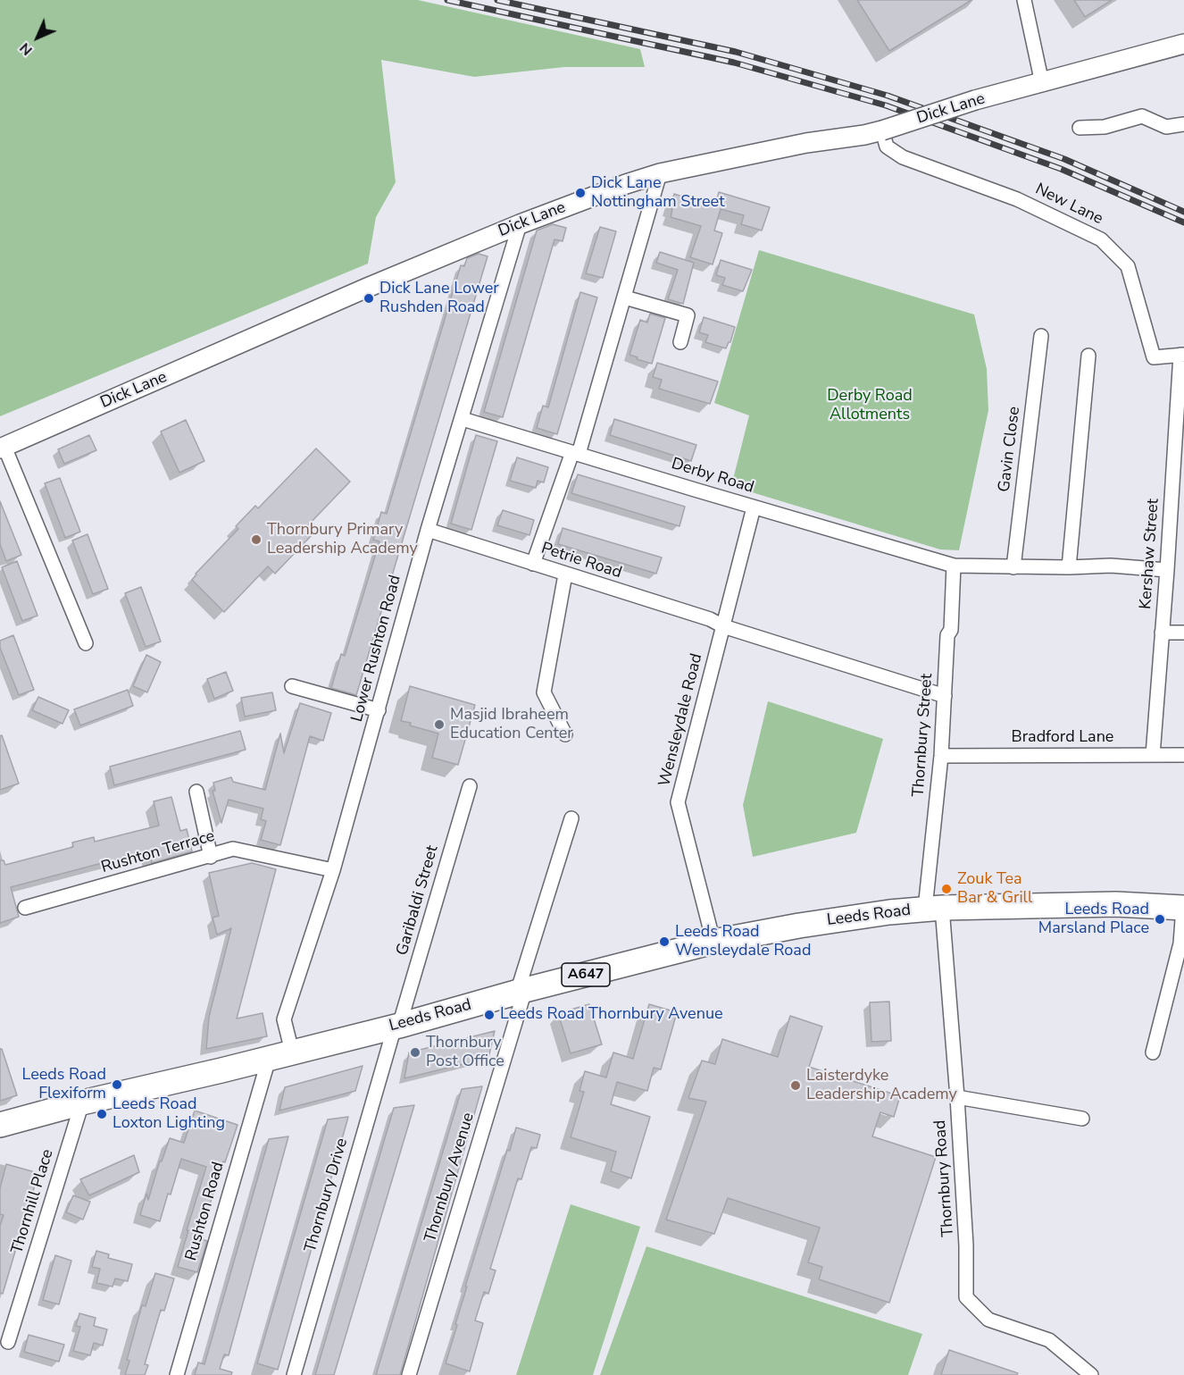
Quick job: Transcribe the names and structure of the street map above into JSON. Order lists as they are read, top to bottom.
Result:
{
  "streets": {
    "highway": ["Leeds Road", "A647"],
    "street": [
      "Dick Lane",
      "New Lane",
      "Gavin Close",
      "Derby Road",
      "Kershaw Street",
      "Petrie Road",
      "Lower Rushton Road",
      "Wensleydale Road",
      "Thornbury Street",
      "Bradford Lane",
      "Rushton Terrace",
      "Garibaldi Street",
      "Thornbury Avenue",
      "Thornbury Road",
      "Thornbury Drive",
      "Thornhill Place",
      "Rushton Road"
    ]
  },
  "crossings": [
    ["Dick Lane", "New Lane"],
    ["Dick Lane", "Lower Rushton Road"],
    ["New Lane", "Kershaw Street"],
    ["Gavin Close", "Derby Road"],
    ["Derby Road", "Kershaw Street"],
    ["Derby Road", "Lower Rushton Road"],
    ["Derby Road", "Wensleydale Road"],
    ["Derby Road", "Thornbury Street"],
    ["Kershaw Street", "Bradford Lane"],
    ["Petrie Road", "Lower Rushton Road"],
    ["Petrie Road", "Wensleydale Road"],
    ["Petrie Road", "Thornbury Street"],
    ["Lower Rushton Road", "Rushton Terrace"],
    ["Lower Rushton Road", "Leeds Road"],
    ["Wensleydale Road", "Leeds Road"],
    ["Thornbury Street", "Bradford Lane"],
    ["Thornbury Street", "Leeds Road"],
    ["Thornbury Street", "Thornbury Road"],
    ["Garibaldi Street", "Leeds Road"],
    ["Garibaldi Street", "Thornbury Drive"],
    ["Leeds Road", "Thornbury Avenue"],
    ["Leeds Road", "Thornbury Road"],
    ["Leeds Road", "Thornbury Drive"],
    ["Leeds Road", "Thornhill Place"],
    ["Leeds Road", "Rushton Road"]
  ],
  "parks": ["Derby Road Allotments"],
  "places": [
    "Dick Lane Nottingham Street",
    "Dick Lane Lower Rushden Road",
    "Thornbury Primary Leadership Academy",
    "Masjid Ibraheem Education Center",
    "Zouk Tea Bar & Grill",
    "Leeds Road Marsland Place",
    "Leeds Road Wensleydale Road",
    "Leeds Road Thornbury Avenue",
    "Thornbury Post Office",
    "Leeds Road Flexiform",
    "Laisterdyke Leadership Academy",
    "Leeds Road Loxton Lighting"
  ],
  "north": "bottom left"
}
